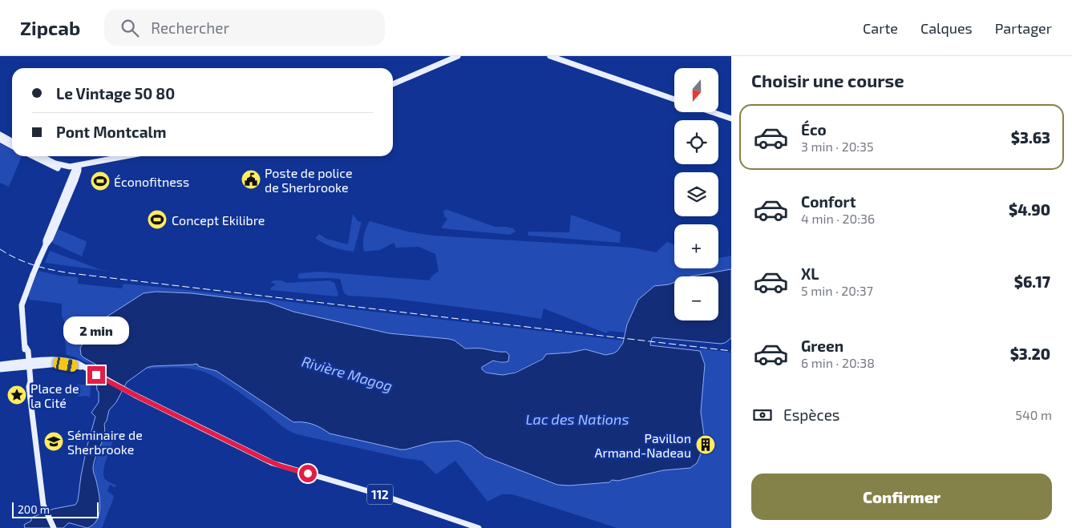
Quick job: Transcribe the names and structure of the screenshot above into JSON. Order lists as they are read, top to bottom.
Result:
{
  "streets": {
    "main road": ["112"]
  },
  "water": ["Rivière Magog", "Lac des Nations"],
  "places": {
    "public building": ["Poste de police de Sherbrooke"],
    "sports": ["Éconofitness", "Concept Ekilibre"],
    "place": ["Place de la Cité"],
    "school or university": ["Séminaire de Sherbrooke"],
    "building": ["Pavillon Armand-Nadeau"]
  },
  "scale_bar": "200 m",
  "north": "bottom",
  "page": {
    "header": "Zipcab",
    "search": "Rechercher",
    "nav": ["Carte", "Calques", "Partager"],
    "heading": "Choisir une course",
    "map_buttons": ["+", "−"],
    "banner": ["Le Vintage 50 80", "Pont Montcalm"],
    "list": [
      {
        "name": "Éco",
        "note": "3 min · 20:35",
        "value": "$3.63"
      },
      {
        "name": "Confort",
        "note": "4 min · 20:36",
        "value": "$4.90"
      },
      {
        "name": "XL",
        "note": "5 min · 20:37",
        "value": "$6.17"
      },
      {
        "name": "Green",
        "note": "6 min · 20:38",
        "value": "$3.20"
      }
    ],
    "bubble": "2 min",
    "pay": ["Espèces", "540 m"],
    "buttons": "Confirmer",
    "scale": "200 m"
  }
}
